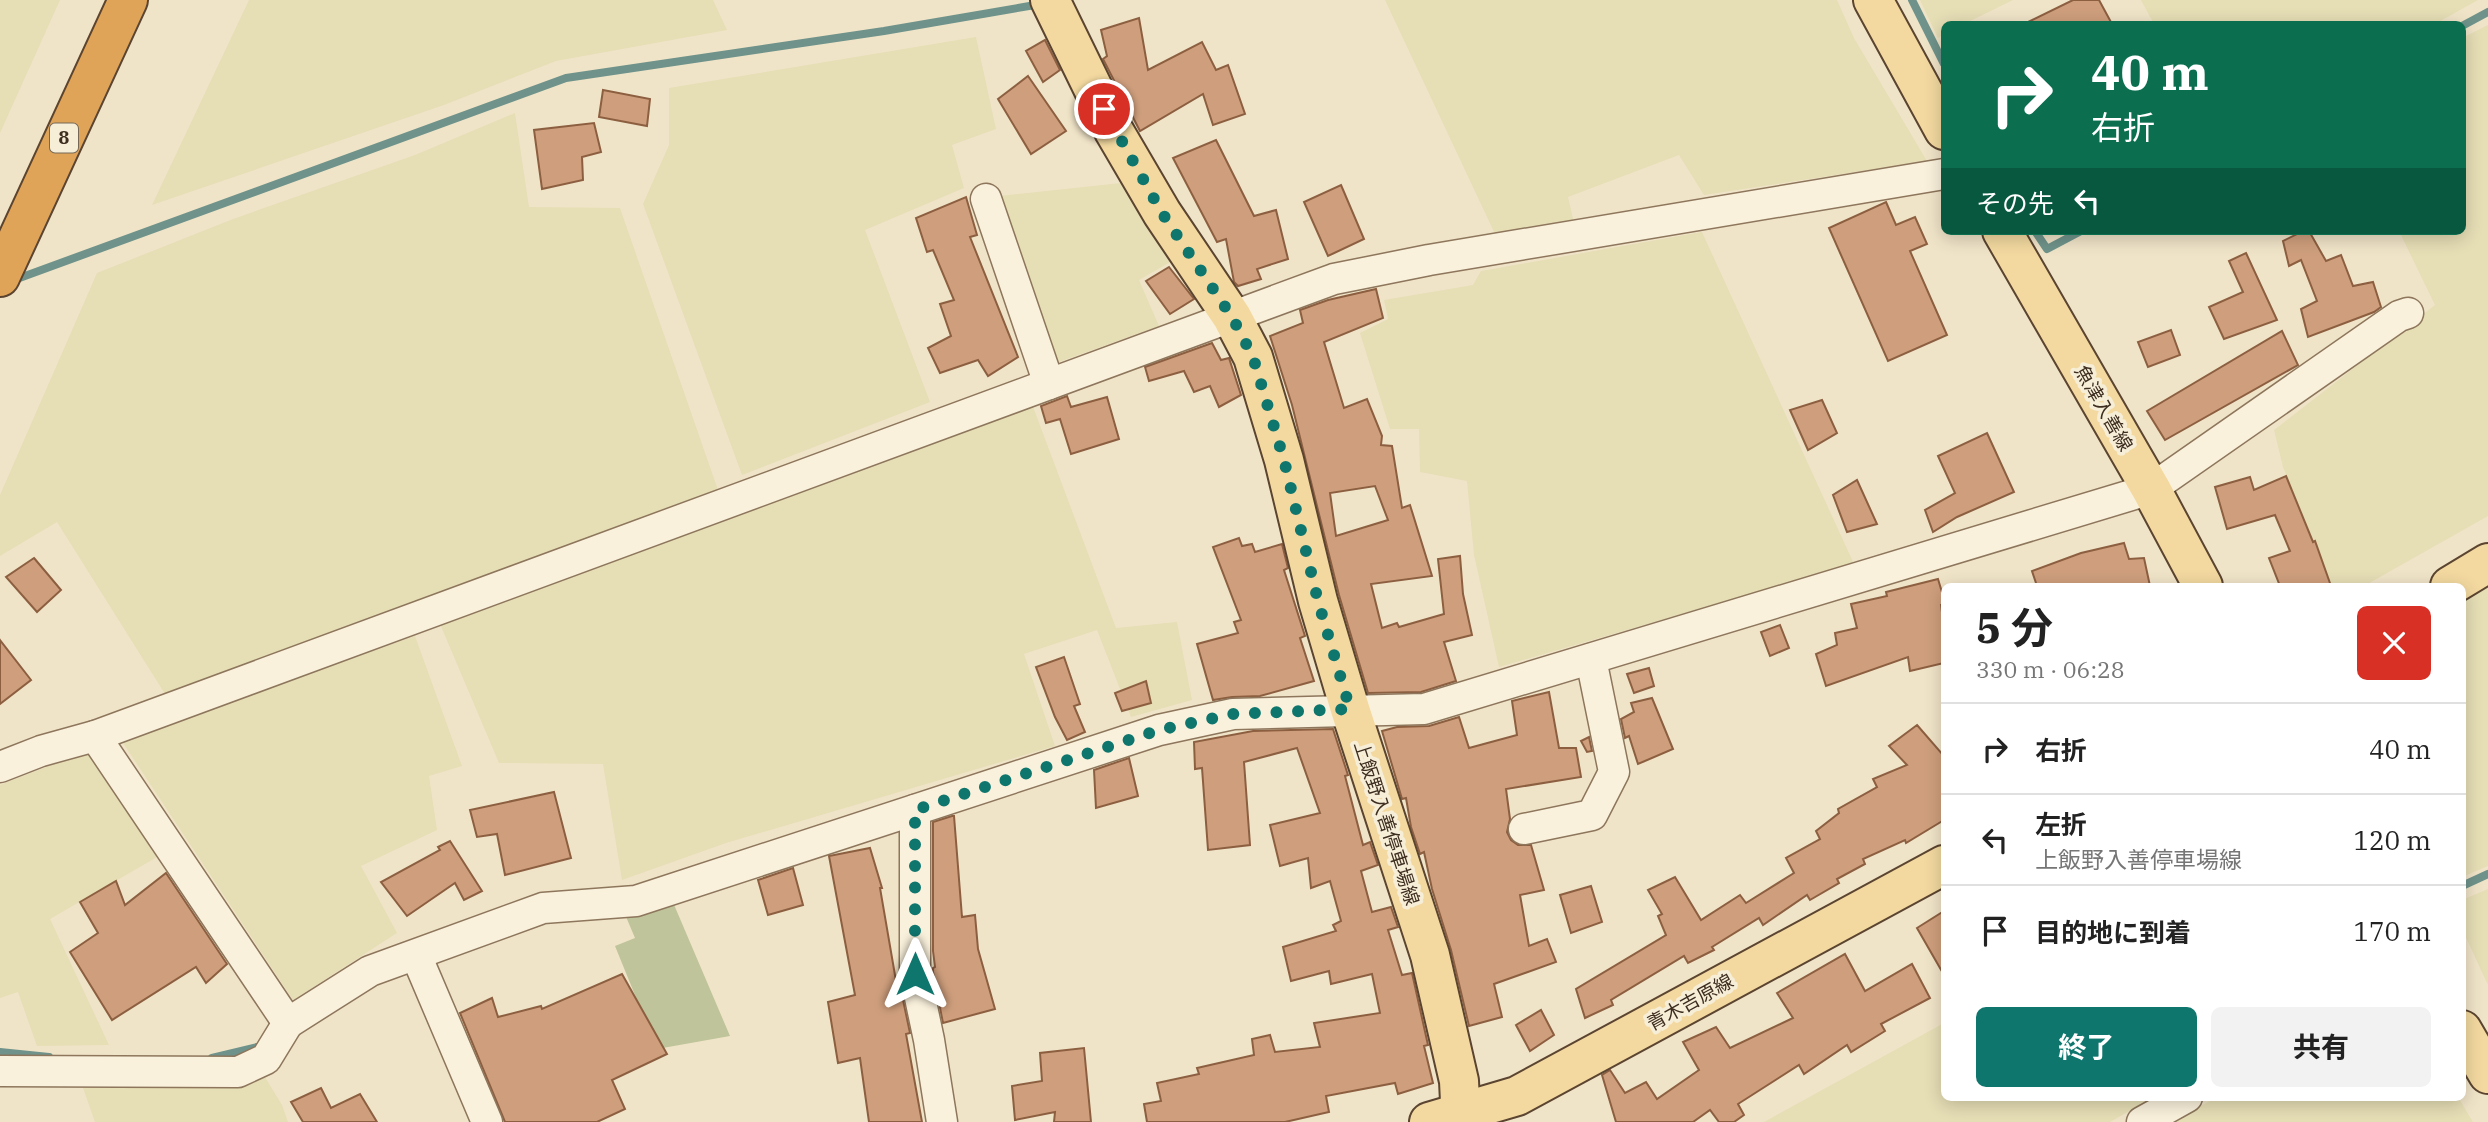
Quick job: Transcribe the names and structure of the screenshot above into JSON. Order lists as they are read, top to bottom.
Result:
{
  "streets": {
    "highway": ["8"],
    "main road": ["魚津入善線", "上飯野入善停車場線", "青木吉原線"]
  },
  "crossings": [
    ["上飯野入善停車場線", "青木吉原線"]
  ],
  "page": {
    "turn": ["40 m", "右折"],
    "then": "その先",
    "heading": ["5 分", "330 m · 06:28"],
    "list": [
      {
        "name": "右折",
        "value": "40 m"
      },
      {
        "name": "左折",
        "note": "上飯野入善停車場線",
        "value": "120 m"
      },
      {
        "name": "目的地に到着",
        "value": "170 m"
      }
    ],
    "buttons": ["終了", "共有"]
  }
}
